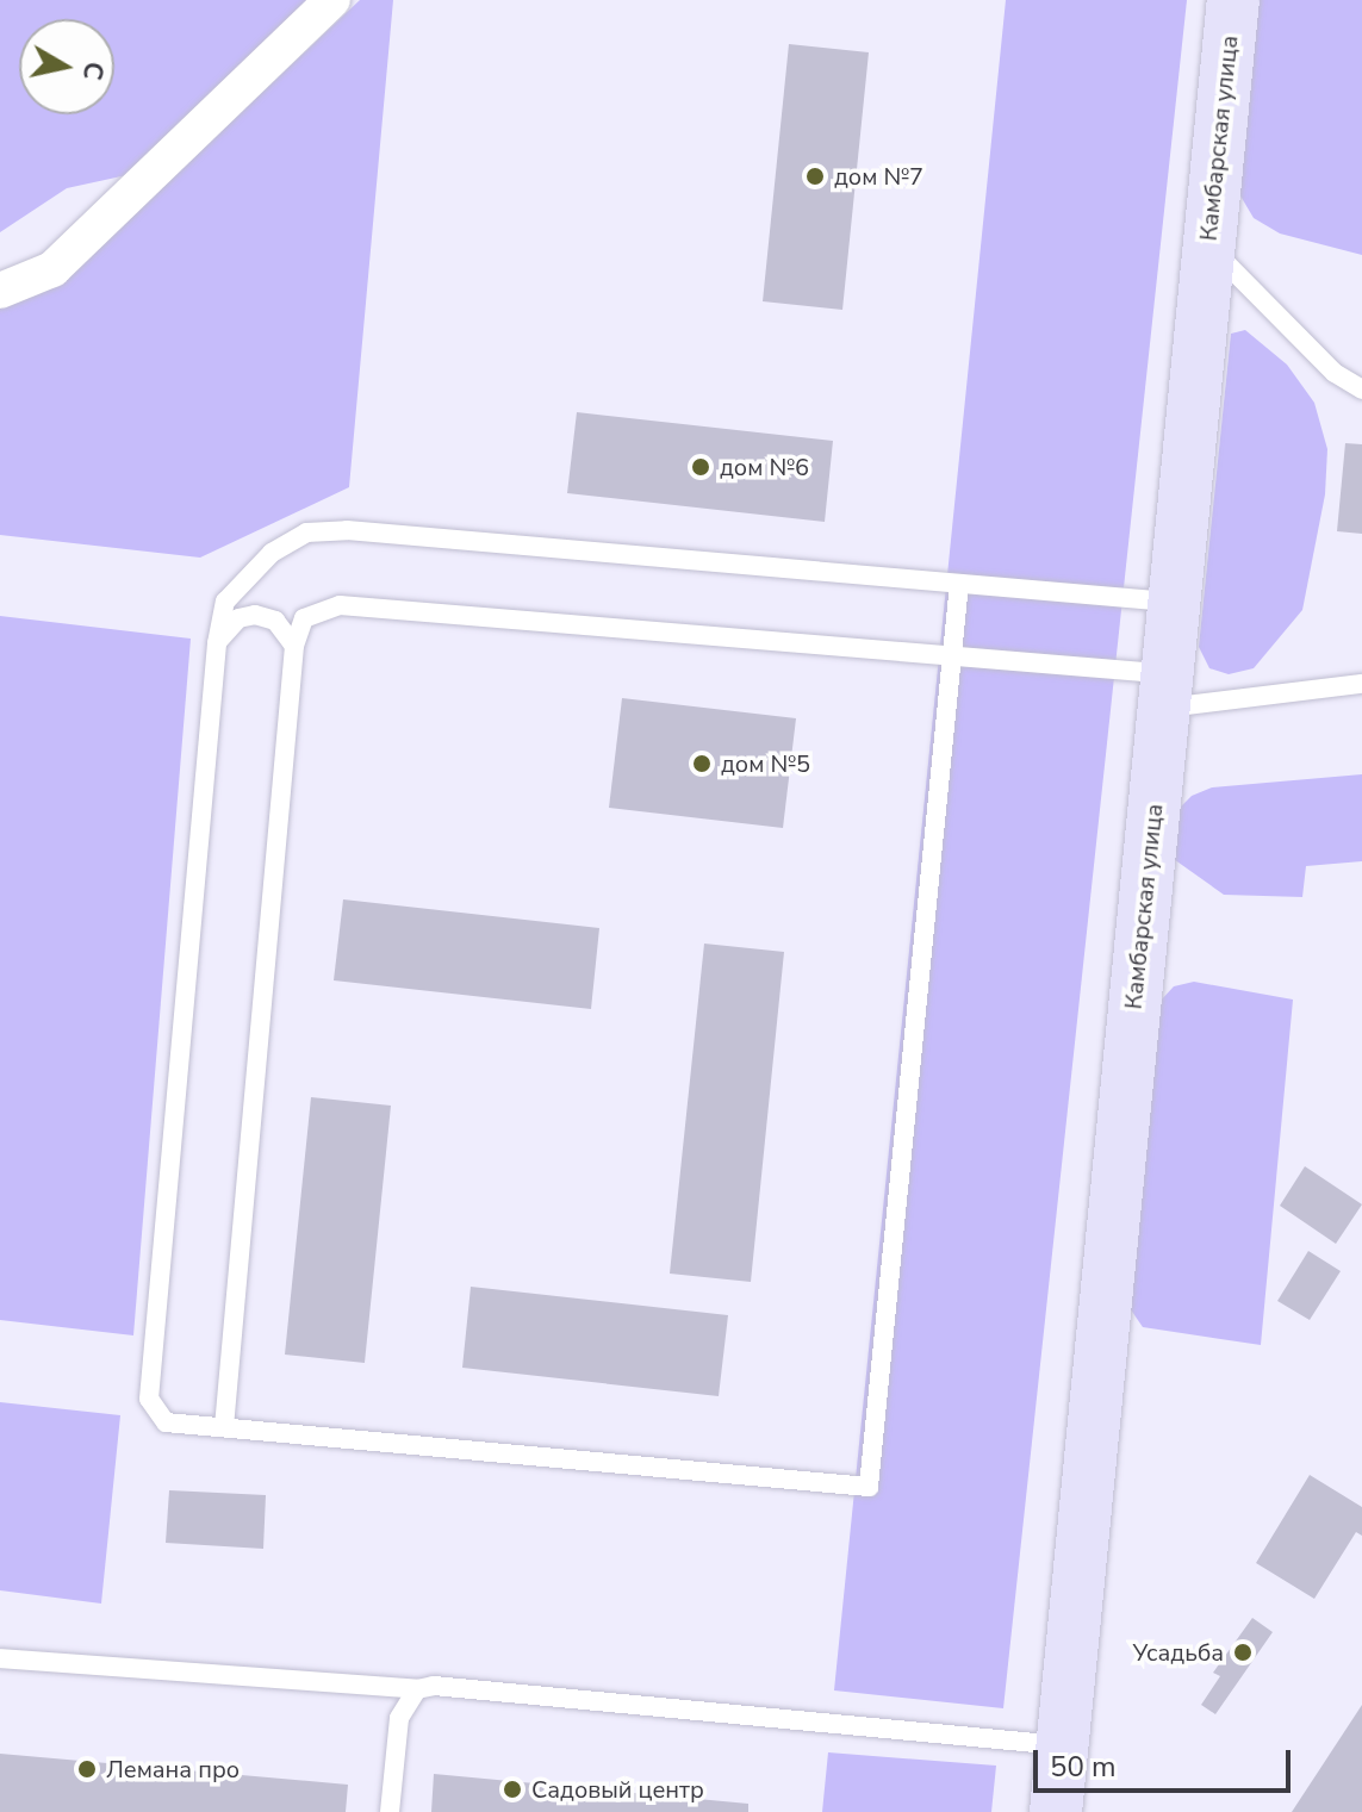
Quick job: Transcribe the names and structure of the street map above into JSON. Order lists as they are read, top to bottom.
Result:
{
  "streets": {
    "main road": ["Камбарская улица"]
  },
  "places": [
    "дом №7",
    "дом №6",
    "дом №5",
    "Усадьба",
    "Лемана про",
    "Садовый центр"
  ],
  "scale_bar": "50 m",
  "north": "right"
}
